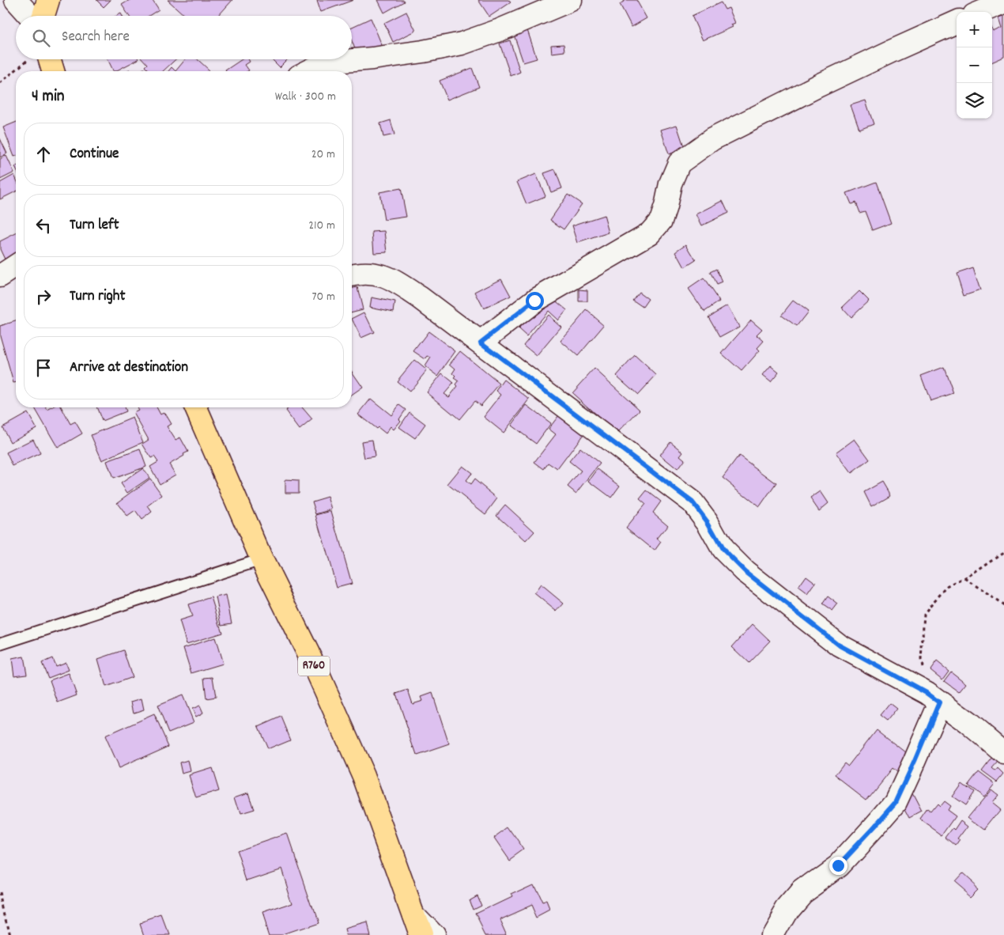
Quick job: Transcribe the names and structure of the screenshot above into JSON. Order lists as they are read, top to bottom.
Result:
{
  "streets": {
    "main road": ["R760"]
  },
  "page": {
    "map_buttons": ["+", "−"],
    "search": "Search here",
    "heading": ["4 min", "Walk · 300 m"],
    "list": [
      ["Continue", "20 m"],
      ["Turn left", "210 m"],
      ["Turn right", "70 m"],
      "Arrive at destination"
    ]
  }
}
